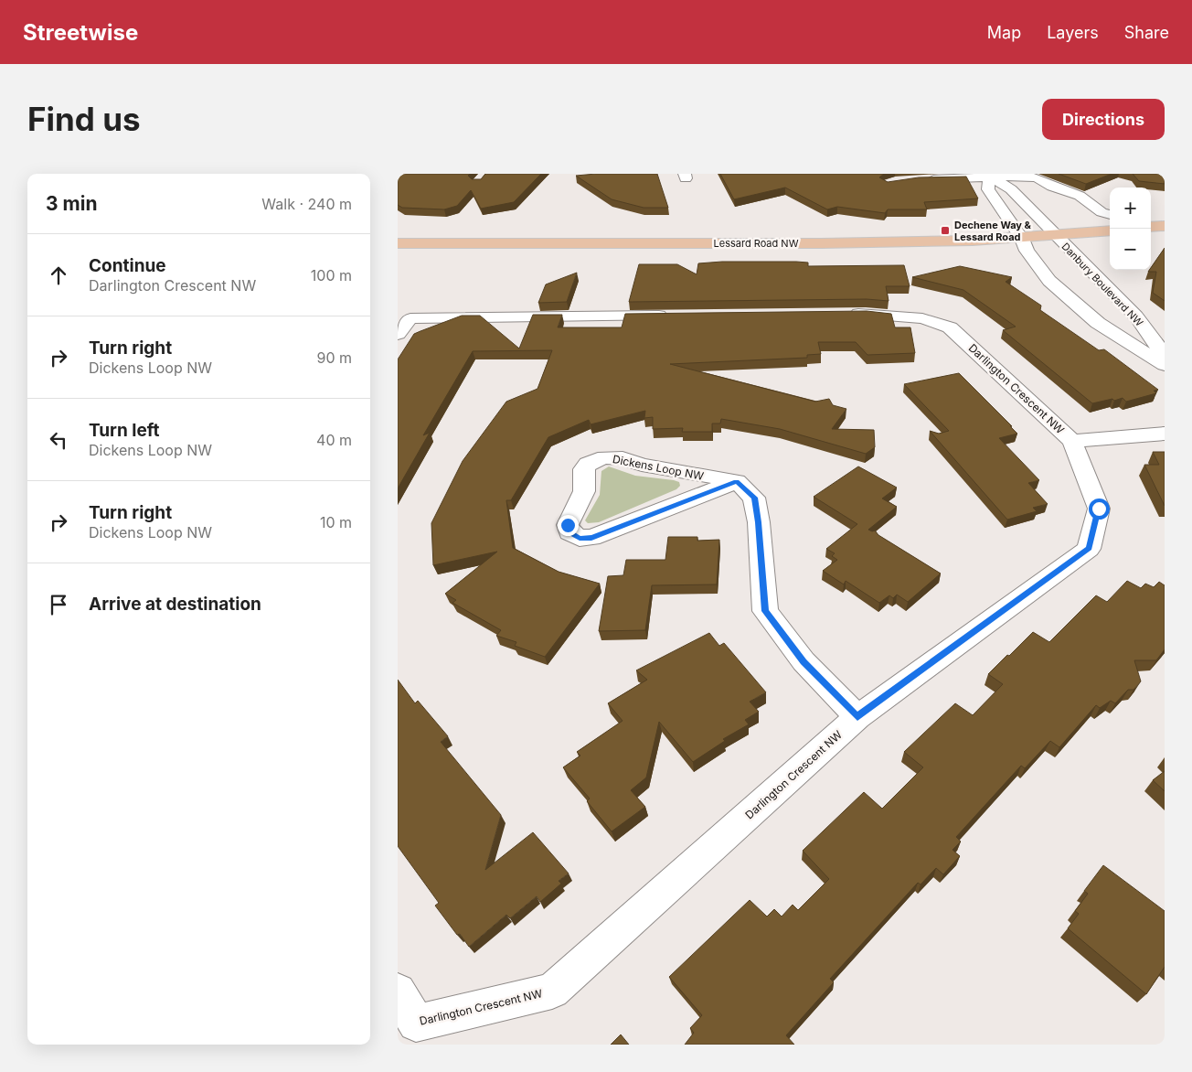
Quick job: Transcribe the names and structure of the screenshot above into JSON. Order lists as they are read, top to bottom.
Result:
{
  "streets": {
    "main road": ["Lessard Road NW"],
    "street": ["Danbury Boulevard NW", "Darlington Crescent NW", "Dickens Loop NW"]
  },
  "crossings": [
    ["Lessard Road NW", "Danbury Boulevard NW"]
  ],
  "places": {
    "transit": ["Dechene Way & Lessard Road"]
  },
  "page": {
    "header": "Streetwise",
    "nav": ["Map", "Layers", "Share"],
    "buttons": "Directions",
    "title": "Find us",
    "heading": ["3 min", "Walk · 240 m"],
    "map_buttons": ["+", "−"],
    "list": [
      ["Continue", "Darlington Crescent NW", "100 m"],
      ["Turn right", "Dickens Loop NW", "90 m"],
      ["Turn left", "Dickens Loop NW", "40 m"],
      ["Turn right", "Dickens Loop NW", "10 m"],
      "Arrive at destination"
    ]
  }
}
